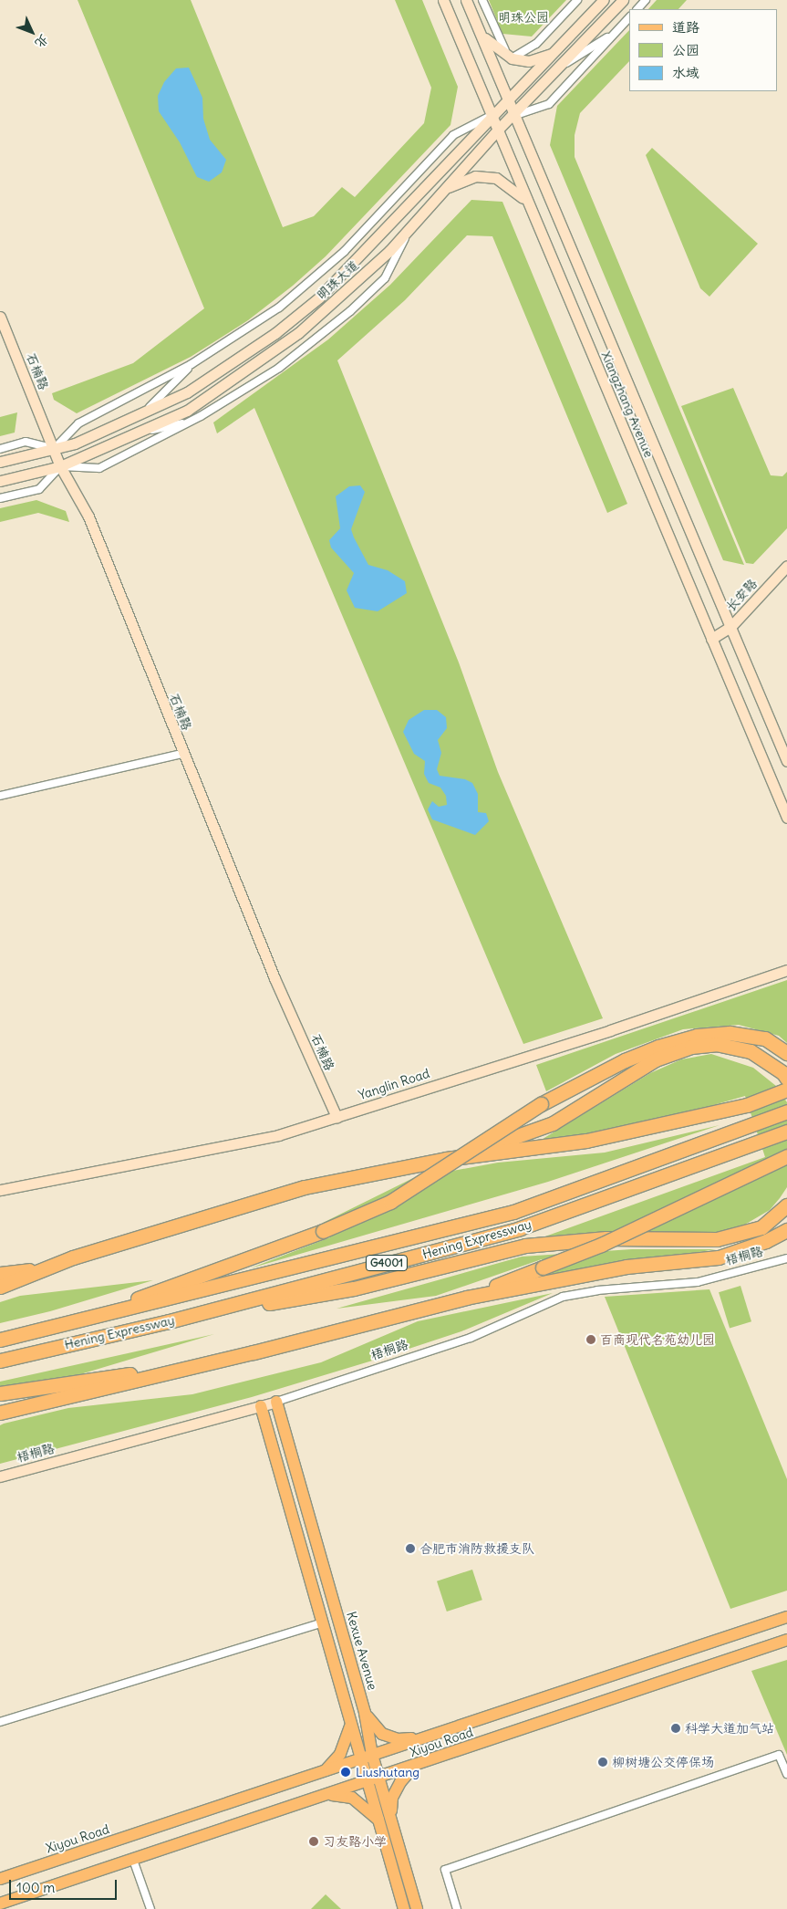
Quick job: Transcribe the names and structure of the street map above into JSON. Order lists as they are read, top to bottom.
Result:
{
  "streets": {
    "highway": ["Hening Expressway", "G4001"],
    "main road": [
      "明珠大道",
      "石楠路",
      "Xiangzhang Avenue",
      "长安路",
      "Yanglin Road",
      "梧桐路",
      "Kexue Avenue",
      "Xiyou Road"
    ]
  },
  "crossings": [
    ["明珠大道", "石楠路"],
    ["明珠大道", "Xiangzhang Avenue"],
    ["石楠路", "Yanglin Road"],
    ["Xiangzhang Avenue", "长安路"],
    ["梧桐路", "Kexue Avenue"],
    ["Kexue Avenue", "Xiyou Road"]
  ],
  "parks": ["明珠公园"],
  "places": [
    "百商现代名苑幼儿园",
    "合肥市消防救援支队",
    "科学大道加气站",
    "柳树塘公交停保场",
    "Liushutang",
    "习友路小学"
  ],
  "legend": ["道路", "公园", "水域"],
  "scale_bar": "100 m",
  "north": "bottom right"
}
